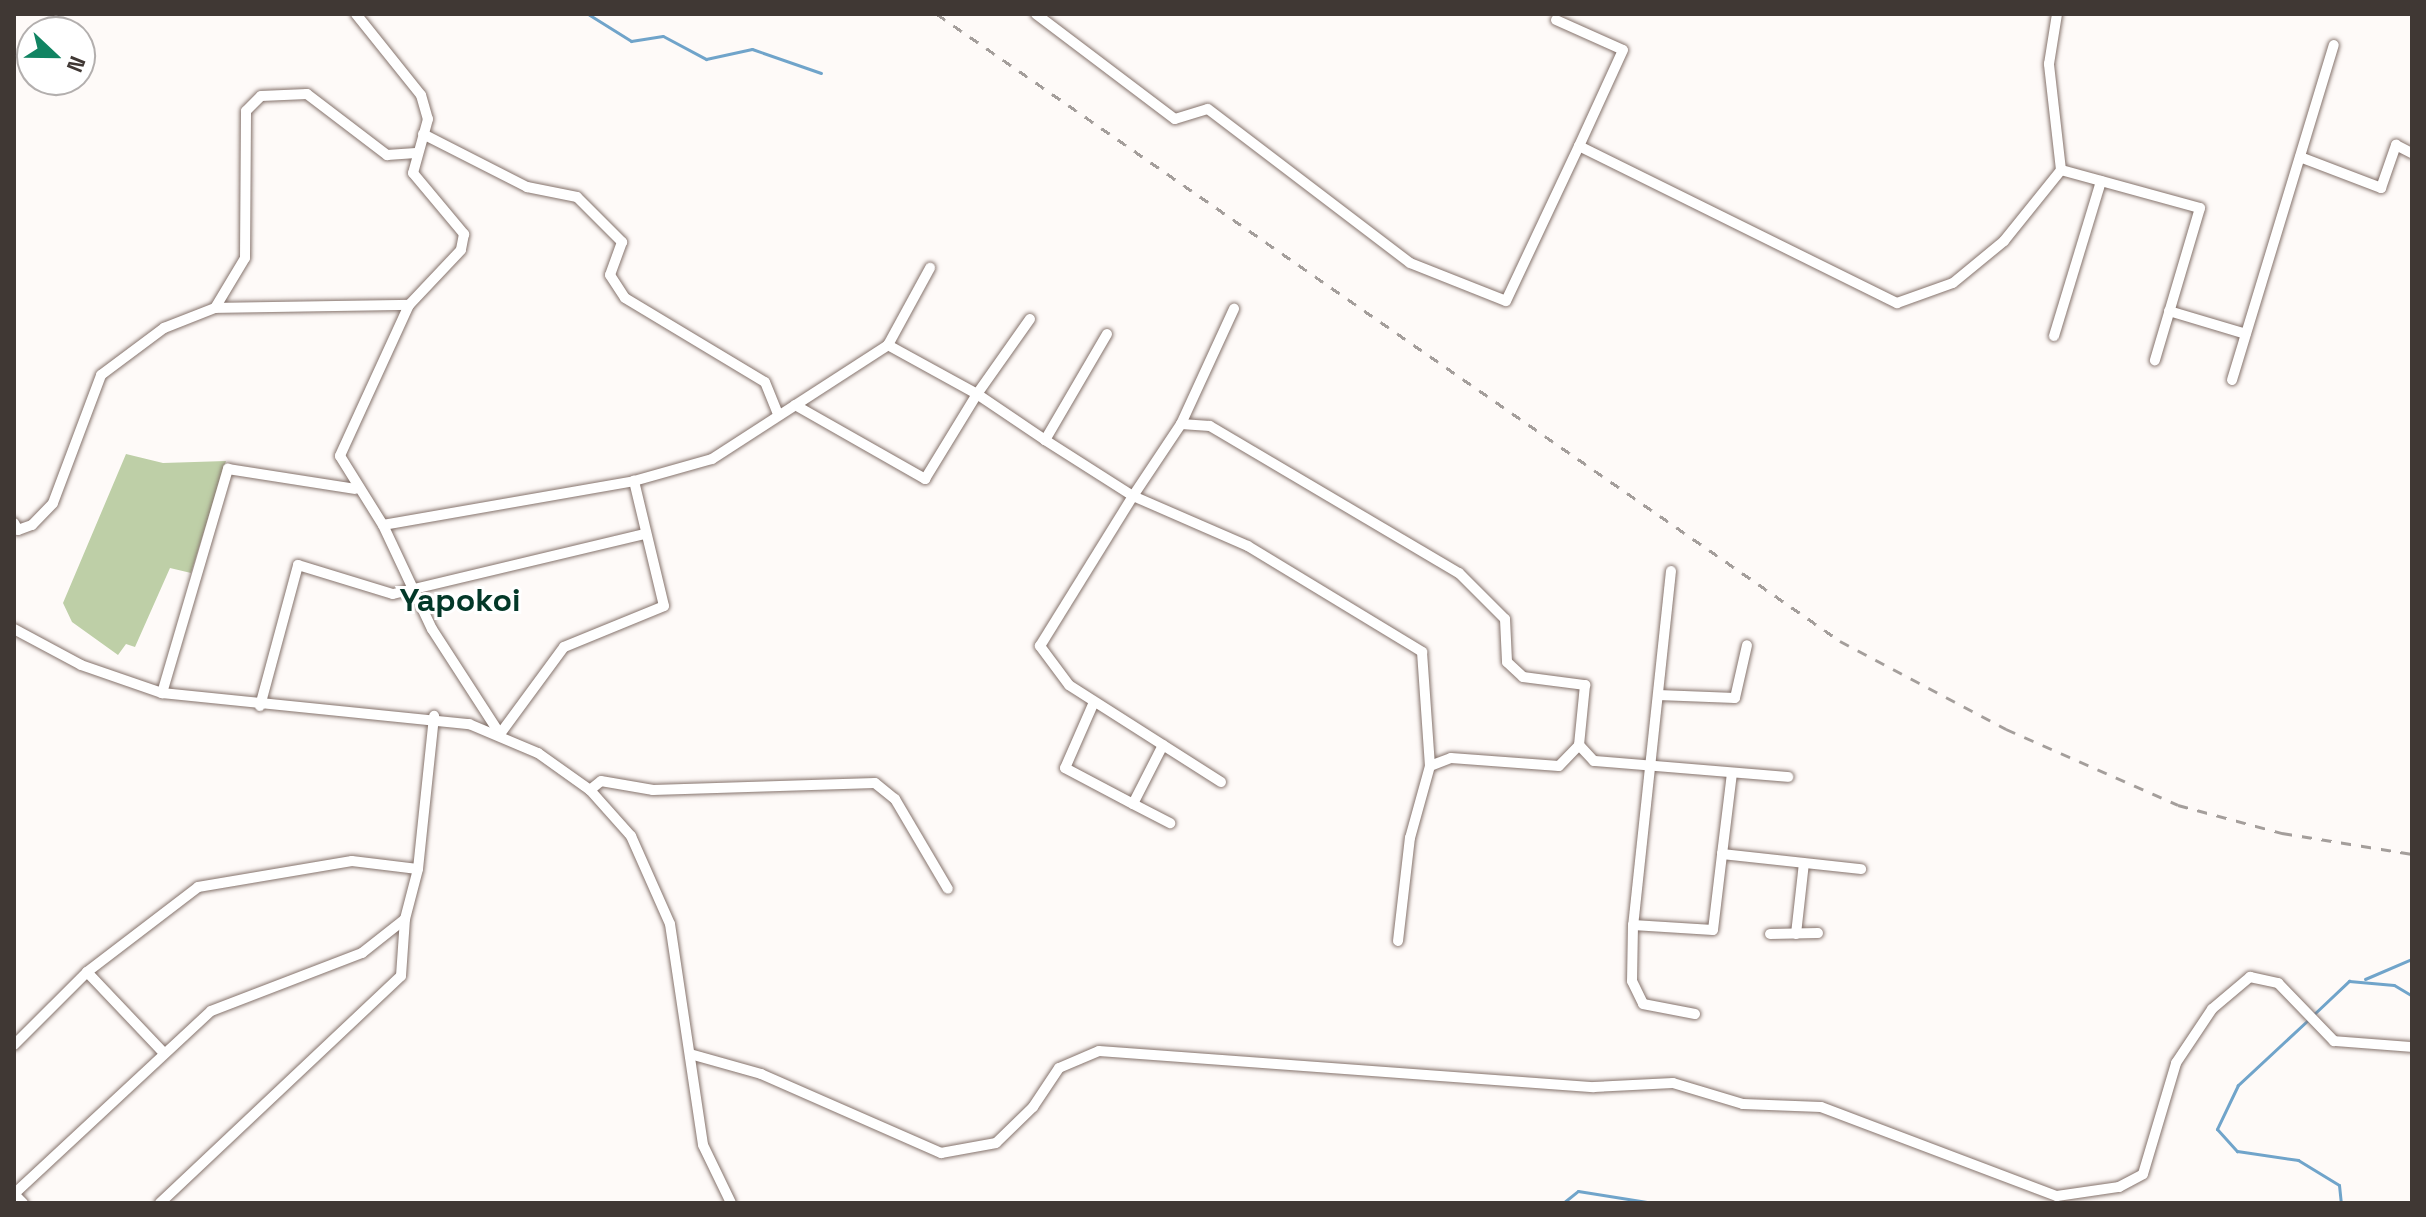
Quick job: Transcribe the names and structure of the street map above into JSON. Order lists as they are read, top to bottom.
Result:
{
  "districts": ["Yapokoi"],
  "north": "right"
}
